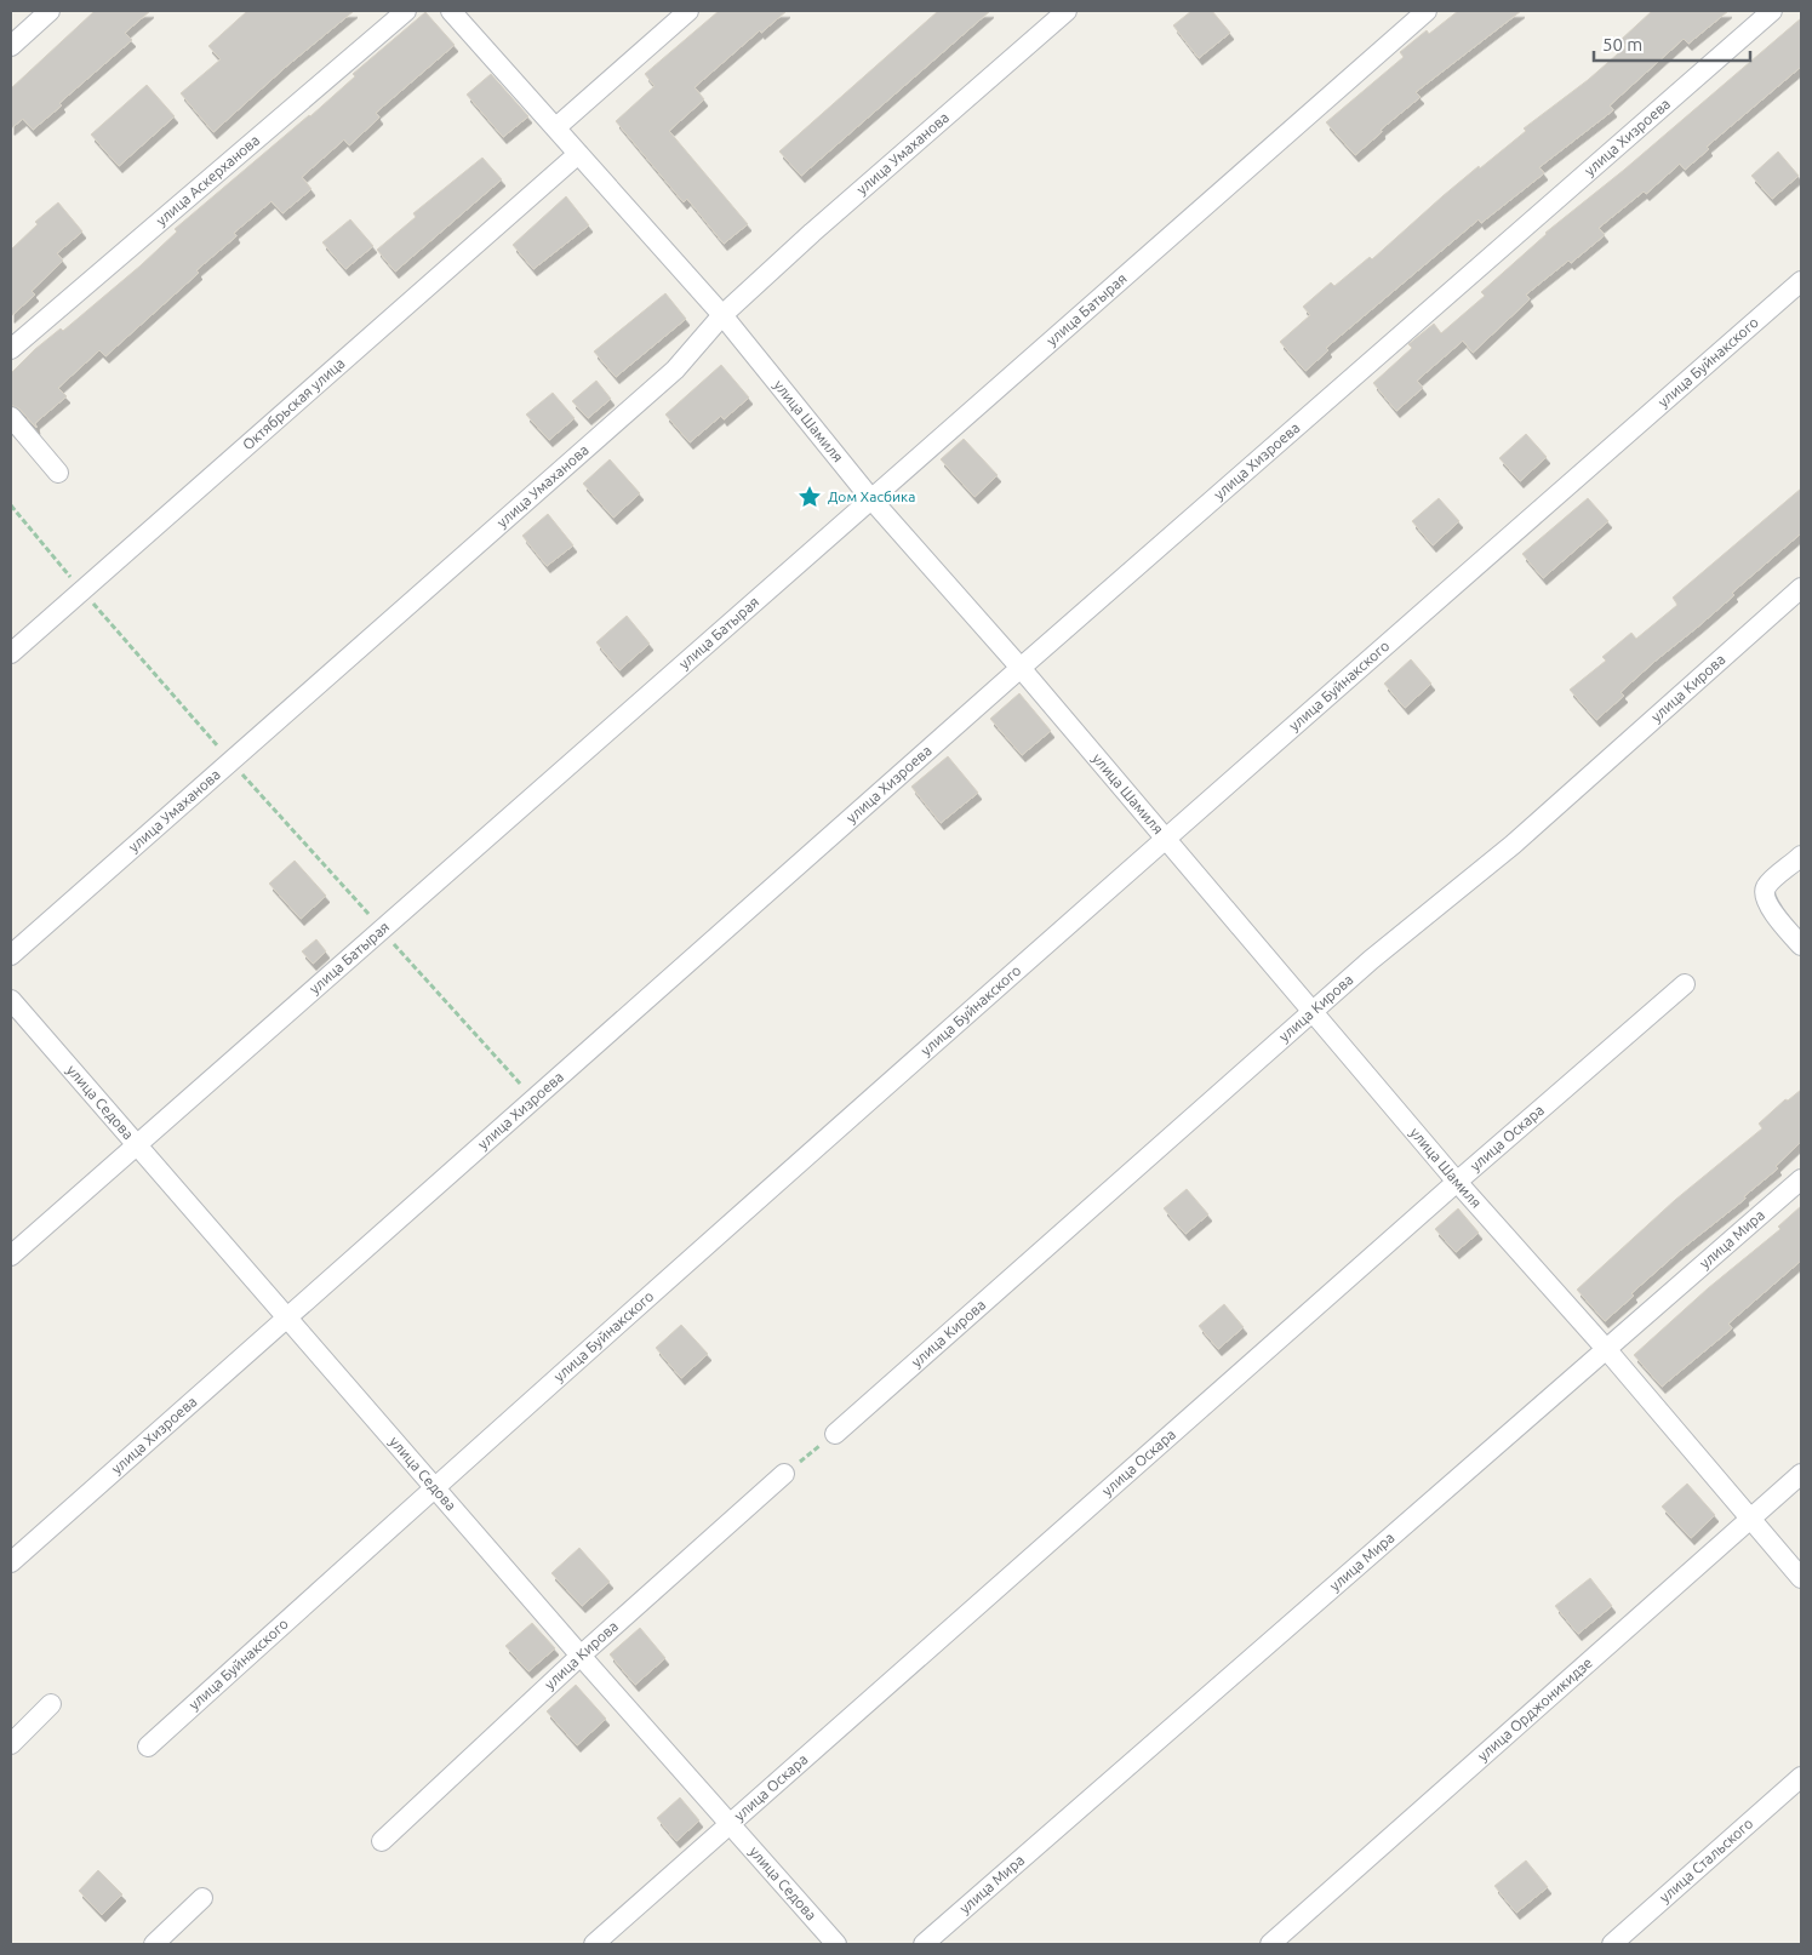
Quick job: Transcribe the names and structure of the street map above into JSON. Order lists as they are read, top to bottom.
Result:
{
  "streets": {
    "street": [
      "улица Хизроева",
      "улица Умаханова",
      "улица Аскерханова",
      "улица Батырая",
      "улица Буйнакского",
      "Октябрьская улица",
      "улица Шамиля",
      "улица Кирова",
      "улица Седова",
      "улица Оскара",
      "улица Мира",
      "улица Орджоникидзе",
      "улица Стальского"
    ]
  },
  "crossings": [
    ["улица Хизроева", "улица Шамиля"],
    ["улица Хизроева", "улица Седова"],
    ["улица Умаханова", "улица Шамиля"],
    ["улица Батырая", "улица Шамиля"],
    ["улица Батырая", "улица Седова"],
    ["улица Буйнакского", "улица Шамиля"],
    ["улица Буйнакского", "улица Седова"],
    ["Октябрьская улица", "улица Шамиля"],
    ["улица Шамиля", "улица Кирова"],
    ["улица Шамиля", "улица Оскара"],
    ["улица Шамиля", "улица Мира"],
    ["улица Шамиля", "улица Орджоникидзе"],
    ["улица Кирова", "улица Седова"],
    ["улица Седова", "улица Оскара"]
  ],
  "places": {
    "place": ["Дом Хасбика"]
  },
  "scale_bar": "50 m"
}
